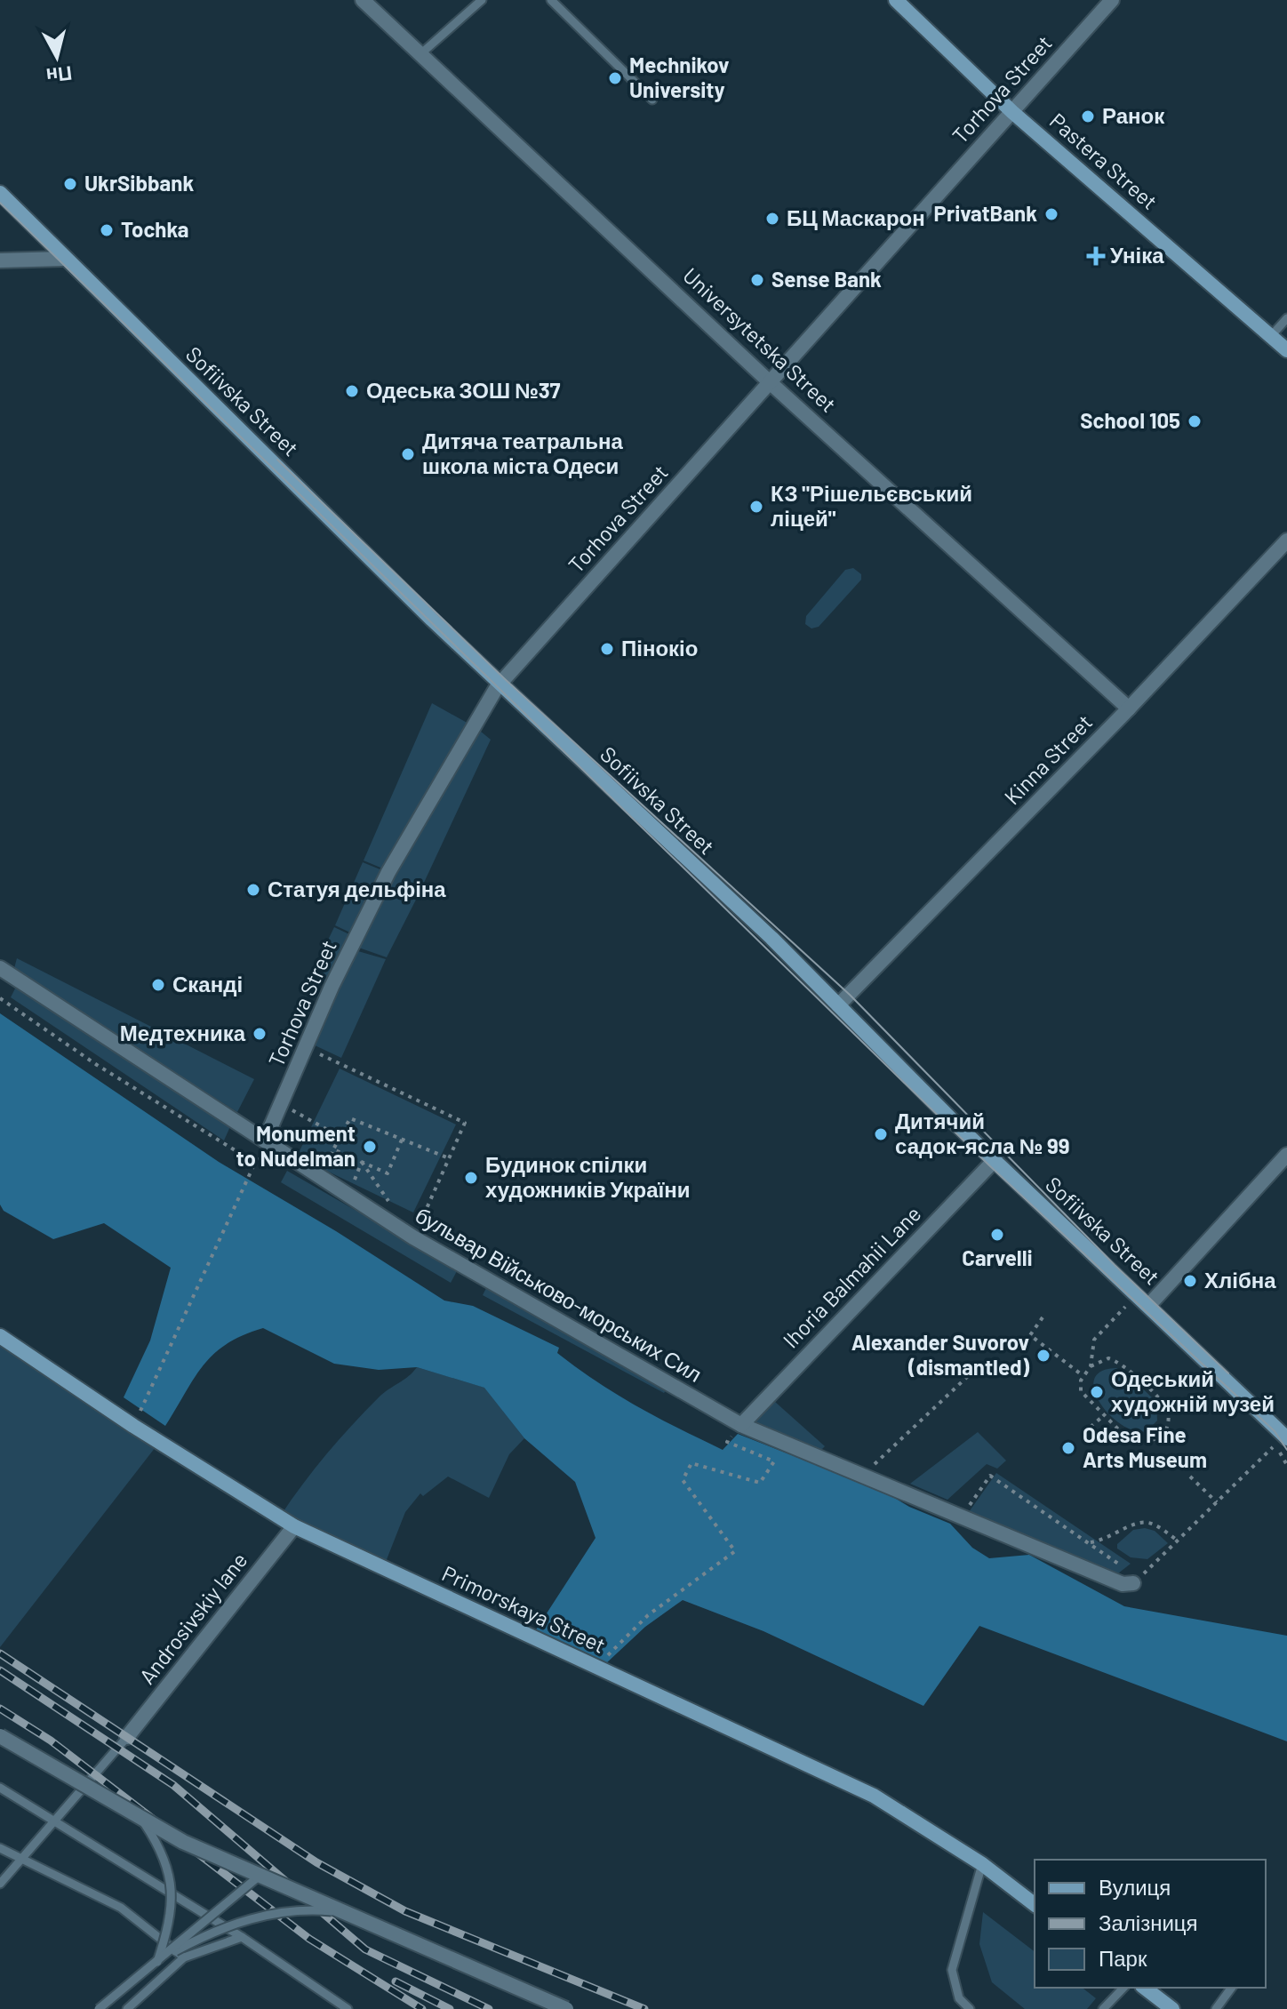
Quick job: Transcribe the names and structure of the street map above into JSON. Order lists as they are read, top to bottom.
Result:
{
  "streets": {
    "main road": ["Pastera Street", "Sofiivska Street", "Primorskaya Street"],
    "street": [
      "Torhova Street",
      "Universytetska Street",
      "Kinna Street",
      "Ihoria Balmahii Lane",
      "бульвар Військово-морських Сил",
      "Androsivskiy lane"
    ]
  },
  "crossings": [
    ["Torhova Street", "Pastera Street"],
    ["Torhova Street", "Universytetska Street"],
    ["Torhova Street", "Sofiivska Street"],
    ["Torhova Street", "бульвар Військово-морських Сил"],
    ["Universytetska Street", "Kinna Street"],
    ["Sofiivska Street", "Kinna Street"],
    ["Sofiivska Street", "Ihoria Balmahii Lane"],
    ["Ihoria Balmahii Lane", "бульвар Військово-морських Сил"],
    ["Primorskaya Street", "Androsivskiy lane"]
  ],
  "places": {
    "other": [
      "Mechnikov University",
      "Ранок",
      "UkrSibbank",
      "PrivatBank",
      "БЦ Маскарон",
      "Tochka",
      "Sense Bank",
      "Одеська ЗОШ №37",
      "School 105",
      "Дитяча театральна школа міста Одеси",
      "КЗ \"Рішельєвський ліцей\"",
      "Пінокіо",
      "Статуя дельфіна",
      "Сканді",
      "Медтехника",
      "Дитячий садок-ясла № 99",
      "Monument to Nudelman",
      "Будинок спілки художників України",
      "Carvelli",
      "Хлібна",
      "Alexander Suvorov (dismantled)",
      "Одеський художній музей",
      "Odesa Fine Arts Museum"
    ],
    "health": ["Уніка"]
  },
  "legend": ["Вулиця", "Залізниця", "Парк"],
  "north": "bottom"
}
